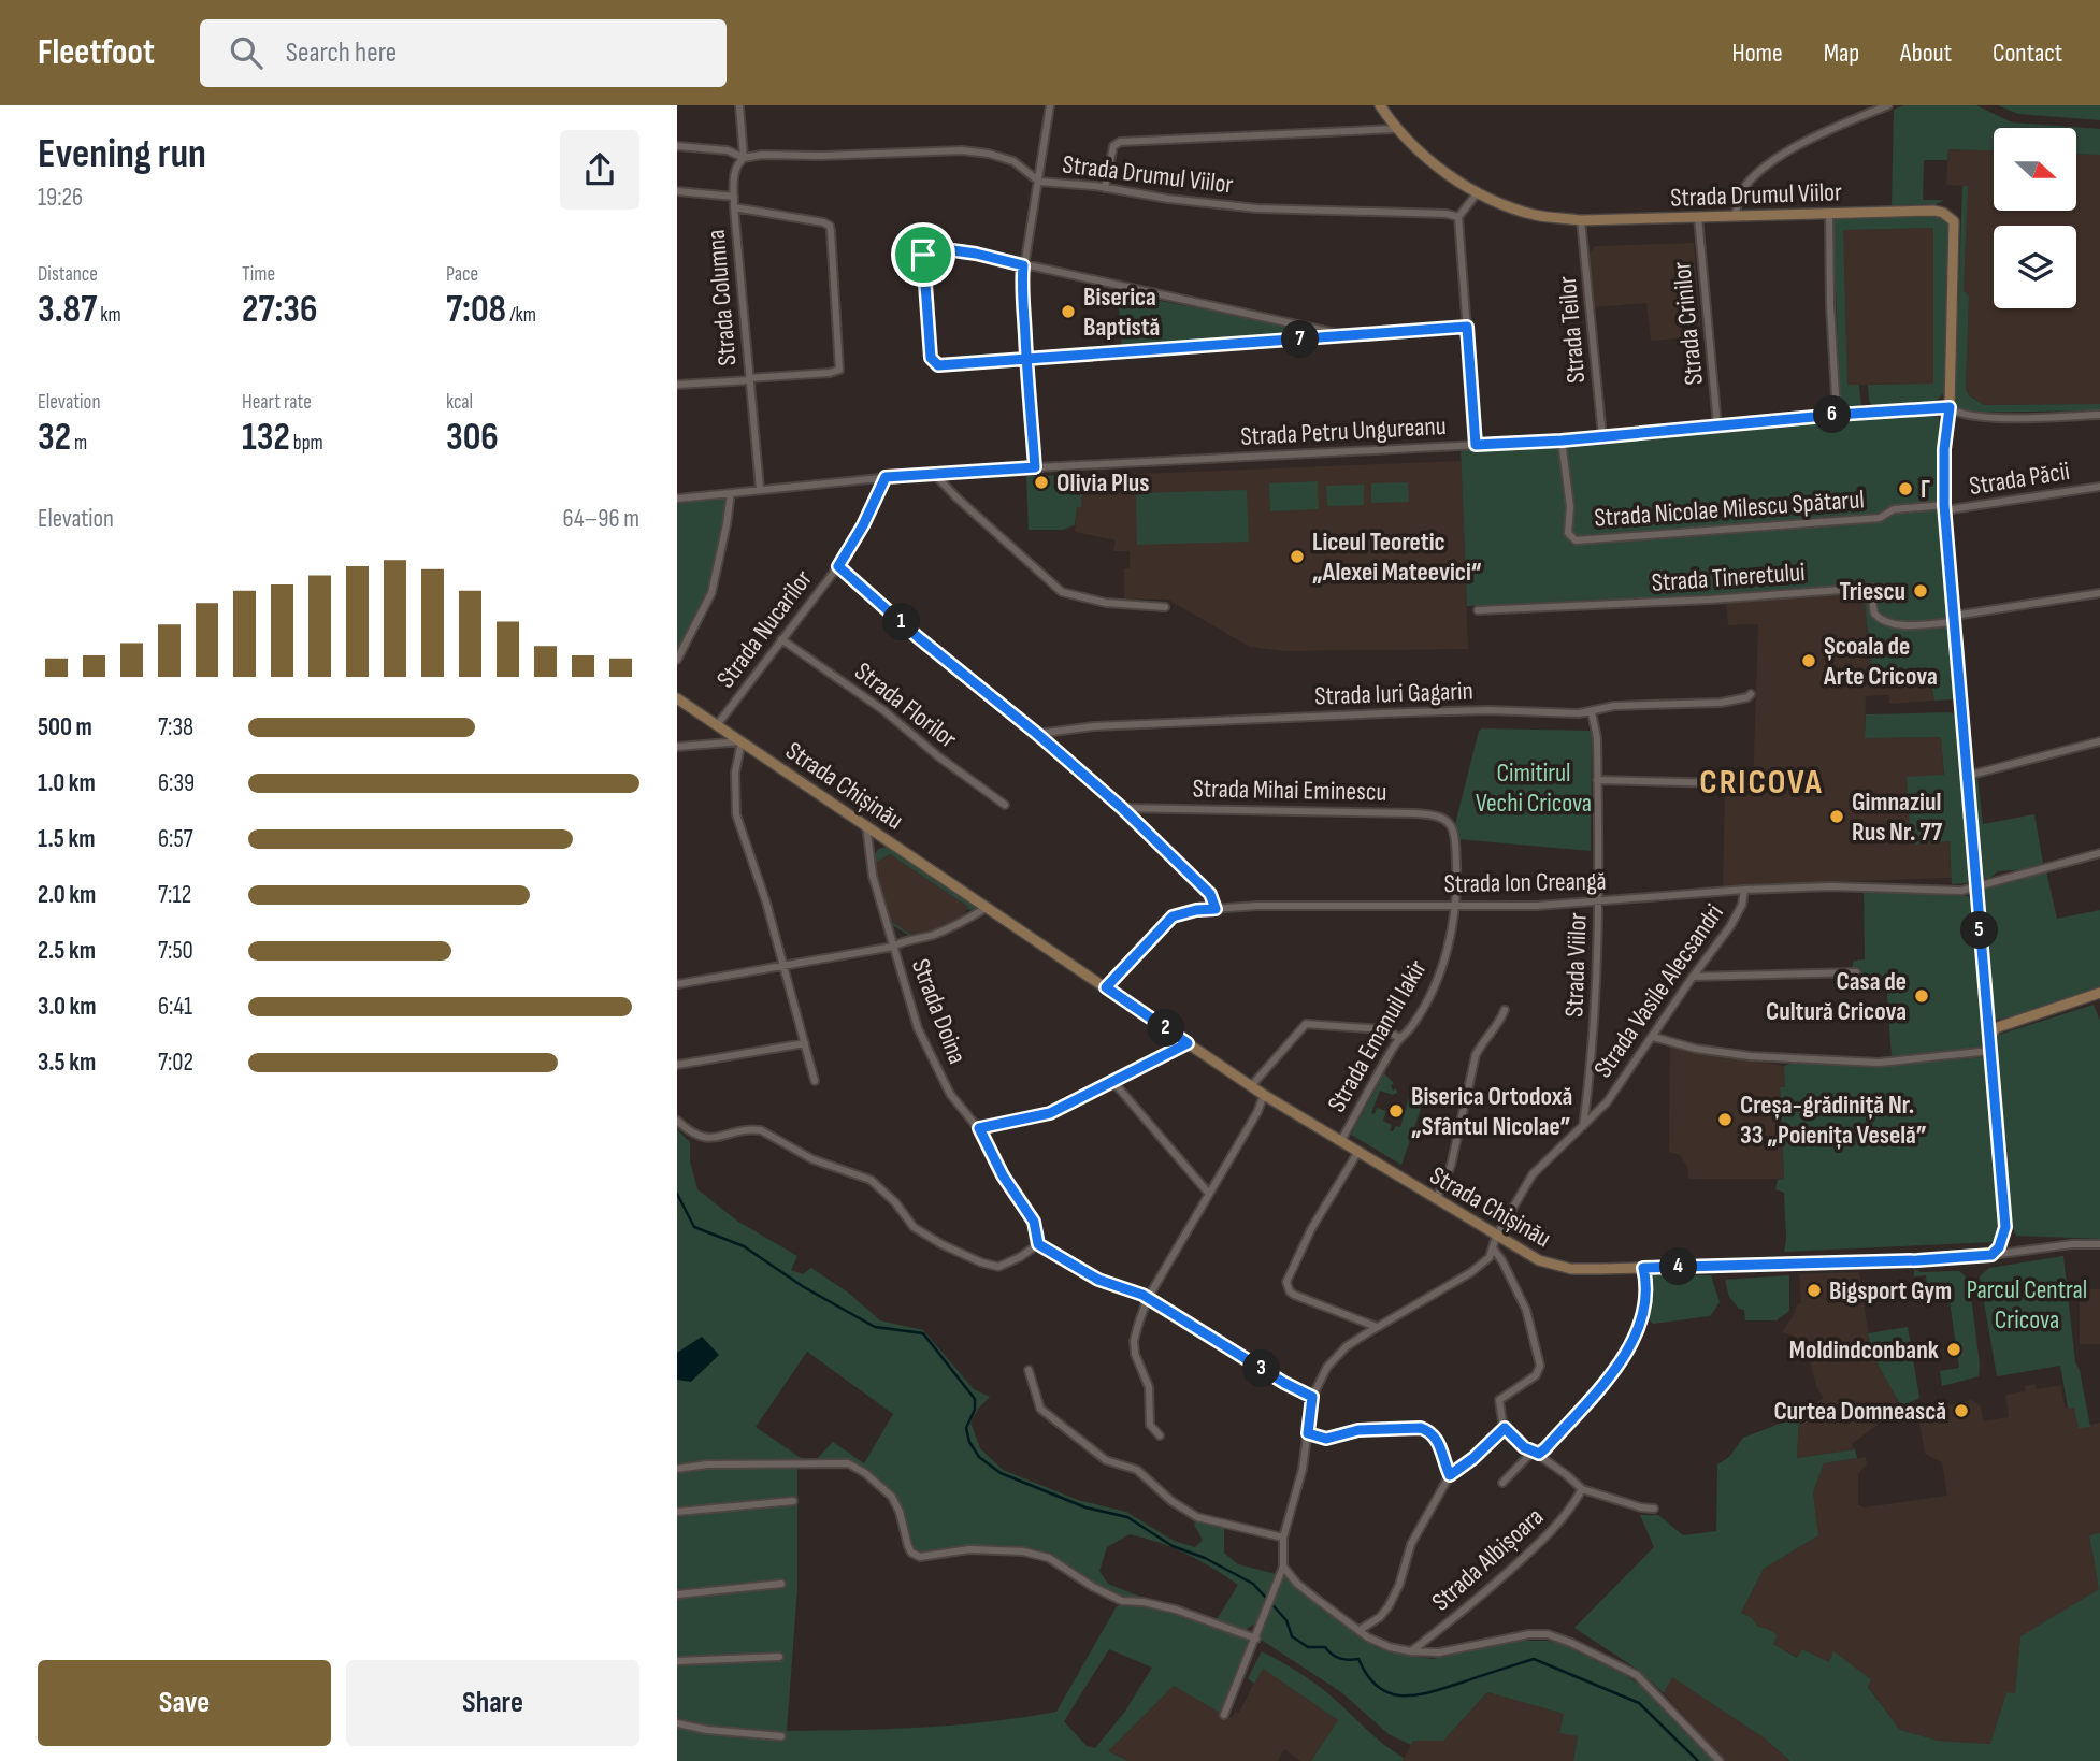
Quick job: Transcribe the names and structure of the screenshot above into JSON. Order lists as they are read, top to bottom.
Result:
{
  "streets": {
    "street": [
      "Strada Drumul Viilor",
      "Strada Columna",
      "Strada Crinilor",
      "Strada Teilor",
      "Strada Petru Ungureanu",
      "Strada Păcii",
      "Strada Nicolae Milescu Spătarul",
      "Strada Tineretului",
      "Strada Nucarilor",
      "Strada Iuri Gagarin",
      "Strada Florilor",
      "Strada Chișinău",
      "Strada Mihai Eminescu",
      "Strada Ion Creangă",
      "Strada Viilor",
      "Strada Vasile Alecsandri",
      "Strada Doina",
      "Strada Emanuil Iakir",
      "Strada Albișoara"
    ]
  },
  "crossings": [
    ["Strada Drumul Viilor", "Strada Columna"],
    ["Strada Drumul Viilor", "Strada Crinilor"],
    ["Strada Drumul Viilor", "Strada Teilor"],
    ["Strada Drumul Viilor", "Strada Petru Ungureanu"],
    ["Strada Columna", "Strada Petru Ungureanu"],
    ["Strada Crinilor", "Strada Petru Ungureanu"],
    ["Strada Teilor", "Strada Petru Ungureanu"],
    ["Strada Petru Ungureanu", "Strada Nicolae Milescu Spătarul"],
    ["Strada Petru Ungureanu", "Strada Nucarilor"],
    ["Strada Păcii", "Strada Nicolae Milescu Spătarul"],
    ["Strada Nucarilor", "Strada Florilor"],
    ["Strada Nucarilor", "Strada Chișinău"],
    ["Strada Iuri Gagarin", "Strada Viilor"],
    ["Strada Chișinău", "Strada Ion Creangă"],
    ["Strada Chișinău", "Strada Vasile Alecsandri"],
    ["Strada Chișinău", "Strada Doina"],
    ["Strada Chișinău", "Strada Emanuil Iakir"],
    ["Strada Mihai Eminescu", "Strada Emanuil Iakir"],
    ["Strada Ion Creangă", "Strada Viilor"],
    ["Strada Ion Creangă", "Strada Vasile Alecsandri"],
    ["Strada Ion Creangă", "Strada Emanuil Iakir"],
    ["Strada Viilor", "Strada Vasile Alecsandri"]
  ],
  "districts": ["CRICOVA"],
  "parks": ["Cimitirul Vechi Cricova", "Parcul Central Cricova"],
  "places": [
    "Biserica Baptistă",
    "Olivia Plus",
    "Г",
    "Liceul Teoretic „Alexei Mateevici“",
    "Triescu",
    "Școala de Arte Cricova",
    "Gimnaziul Rus Nr. 77",
    "Casa de Cultură Cricova",
    "Biserica Ortodoxă „Sfântul Nicolae”",
    "Creșa-grădiniță Nr. 33 „Poienița Veselă”",
    "Bigsport Gym",
    "Moldindconbank",
    "Curtea Domnească"
  ],
  "north": "right",
  "page": {
    "header": "Fleetfoot",
    "search": "Search here",
    "nav": [
      "Home",
      "Map",
      "About",
      "Contact"
    ],
    "heading": ["Evening run", "19:26"],
    "stats": [
      ["Distance", "3.87 km"],
      ["Time", "27:36"],
      ["Pace", "7:08 /km"],
      ["Elevation", "32 m"],
      ["Heart rate", "132 bpm"],
      ["kcal", "306"]
    ],
    "pins": [
      "7",
      "6",
      "1",
      "5",
      "2",
      "4",
      "3"
    ],
    "chart": ["Elevation", "64–96 m"],
    "list": [
      {
        "name": "500 m",
        "note": "7:38"
      },
      {
        "name": "1.0 km",
        "note": "6:39"
      },
      {
        "name": "1.5 km",
        "note": "6:57"
      },
      {
        "name": "2.0 km",
        "note": "7:12"
      },
      {
        "name": "2.5 km",
        "note": "7:50"
      },
      {
        "name": "3.0 km",
        "note": "6:41"
      },
      {
        "name": "3.5 km",
        "note": "7:02"
      }
    ],
    "buttons": ["Save", "Share"]
  }
}
